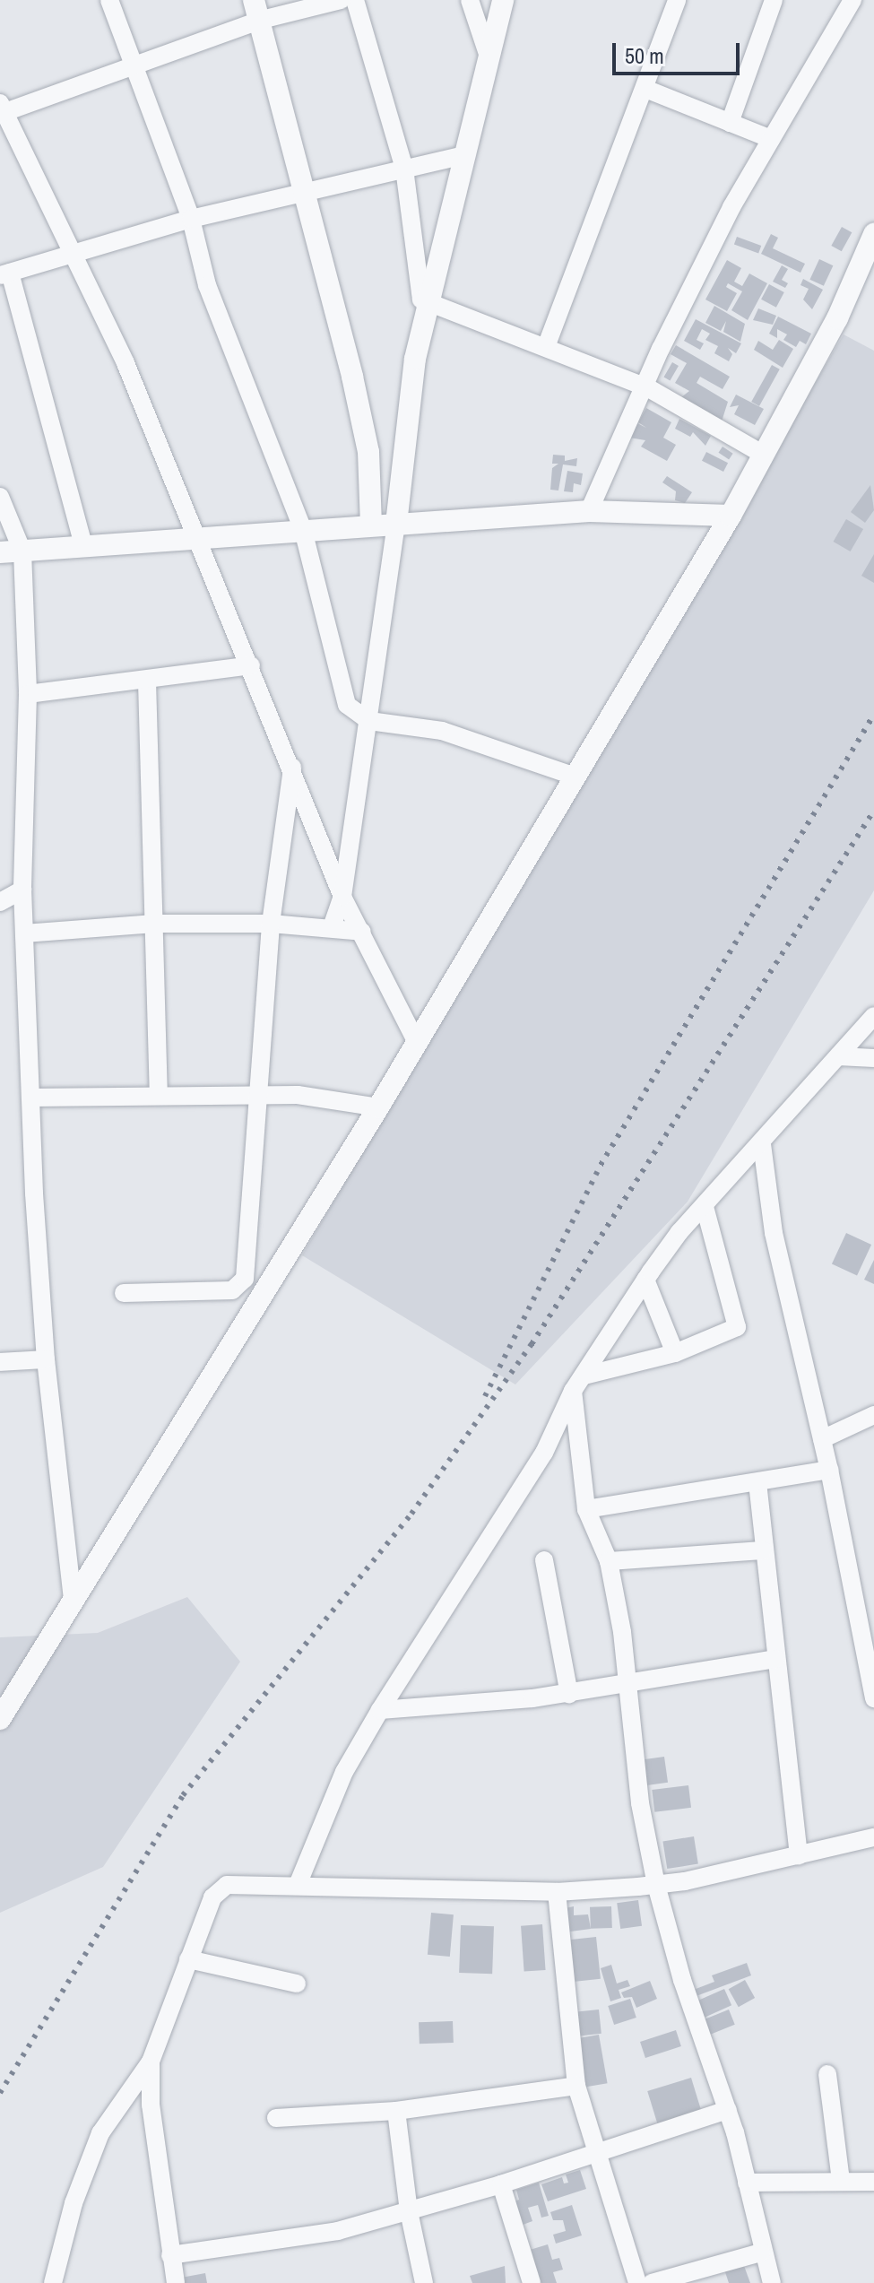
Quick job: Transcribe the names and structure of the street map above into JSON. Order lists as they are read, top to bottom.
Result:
{
  "scale_bar": "50 m"
}
